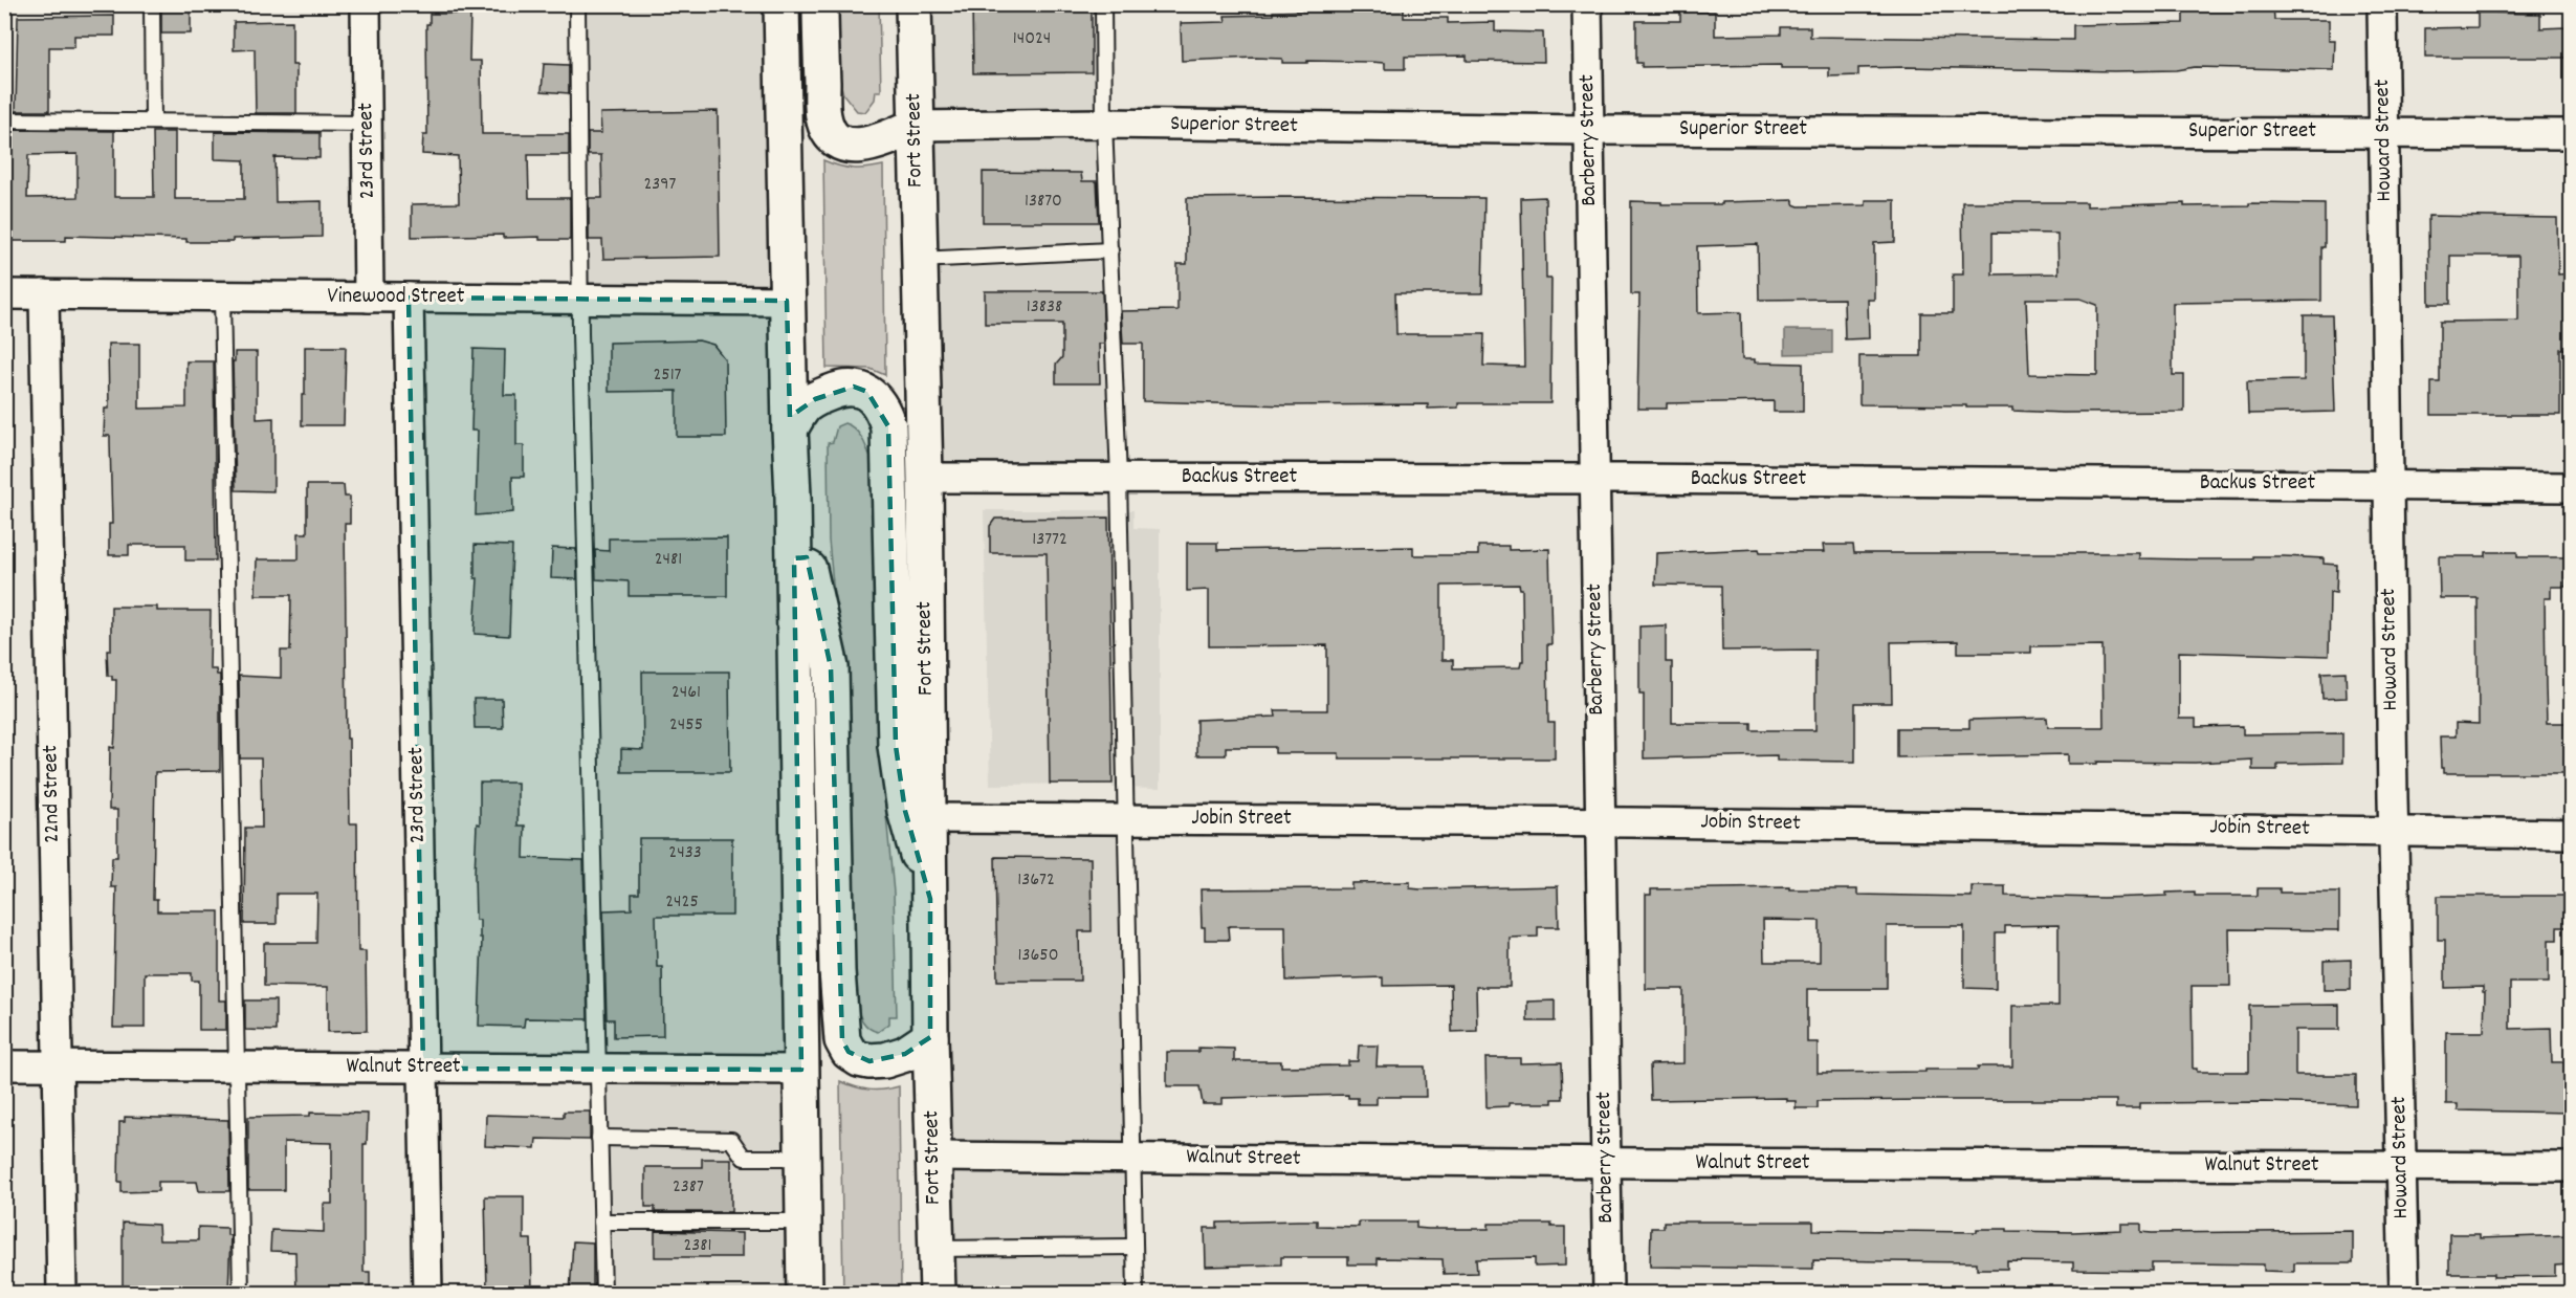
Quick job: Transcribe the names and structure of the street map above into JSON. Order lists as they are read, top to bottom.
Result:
{
  "streets": {
    "main road": ["Fort Street"],
    "street": [
      "Superior Street",
      "Barberry Street",
      "Howard Street",
      "23rd Street",
      "Vinewood Street",
      "Backus Street",
      "22nd Street",
      "Jobin Street",
      "Walnut Street"
    ]
  },
  "crossings": [
    ["Superior Street", "Fort Street"],
    ["Superior Street", "Barberry Street"],
    ["Superior Street", "Howard Street"],
    ["Fort Street", "Backus Street"],
    ["Fort Street", "Jobin Street"],
    ["Fort Street", "Walnut Street"],
    ["Barberry Street", "Backus Street"],
    ["Barberry Street", "Jobin Street"],
    ["Barberry Street", "Walnut Street"],
    ["Howard Street", "Backus Street"],
    ["Howard Street", "Jobin Street"],
    ["Howard Street", "Walnut Street"],
    ["23rd Street", "Vinewood Street"],
    ["23rd Street", "Walnut Street"],
    ["Vinewood Street", "22nd Street"],
    ["22nd Street", "Walnut Street"]
  ],
  "house_numbers": [
    "14024",
    "2397",
    "13870",
    "13838",
    "2517",
    "13772",
    "2481",
    "2461",
    "2455",
    "2433",
    "13672",
    "2425",
    "13650",
    "2387",
    "2381"
  ]
}
